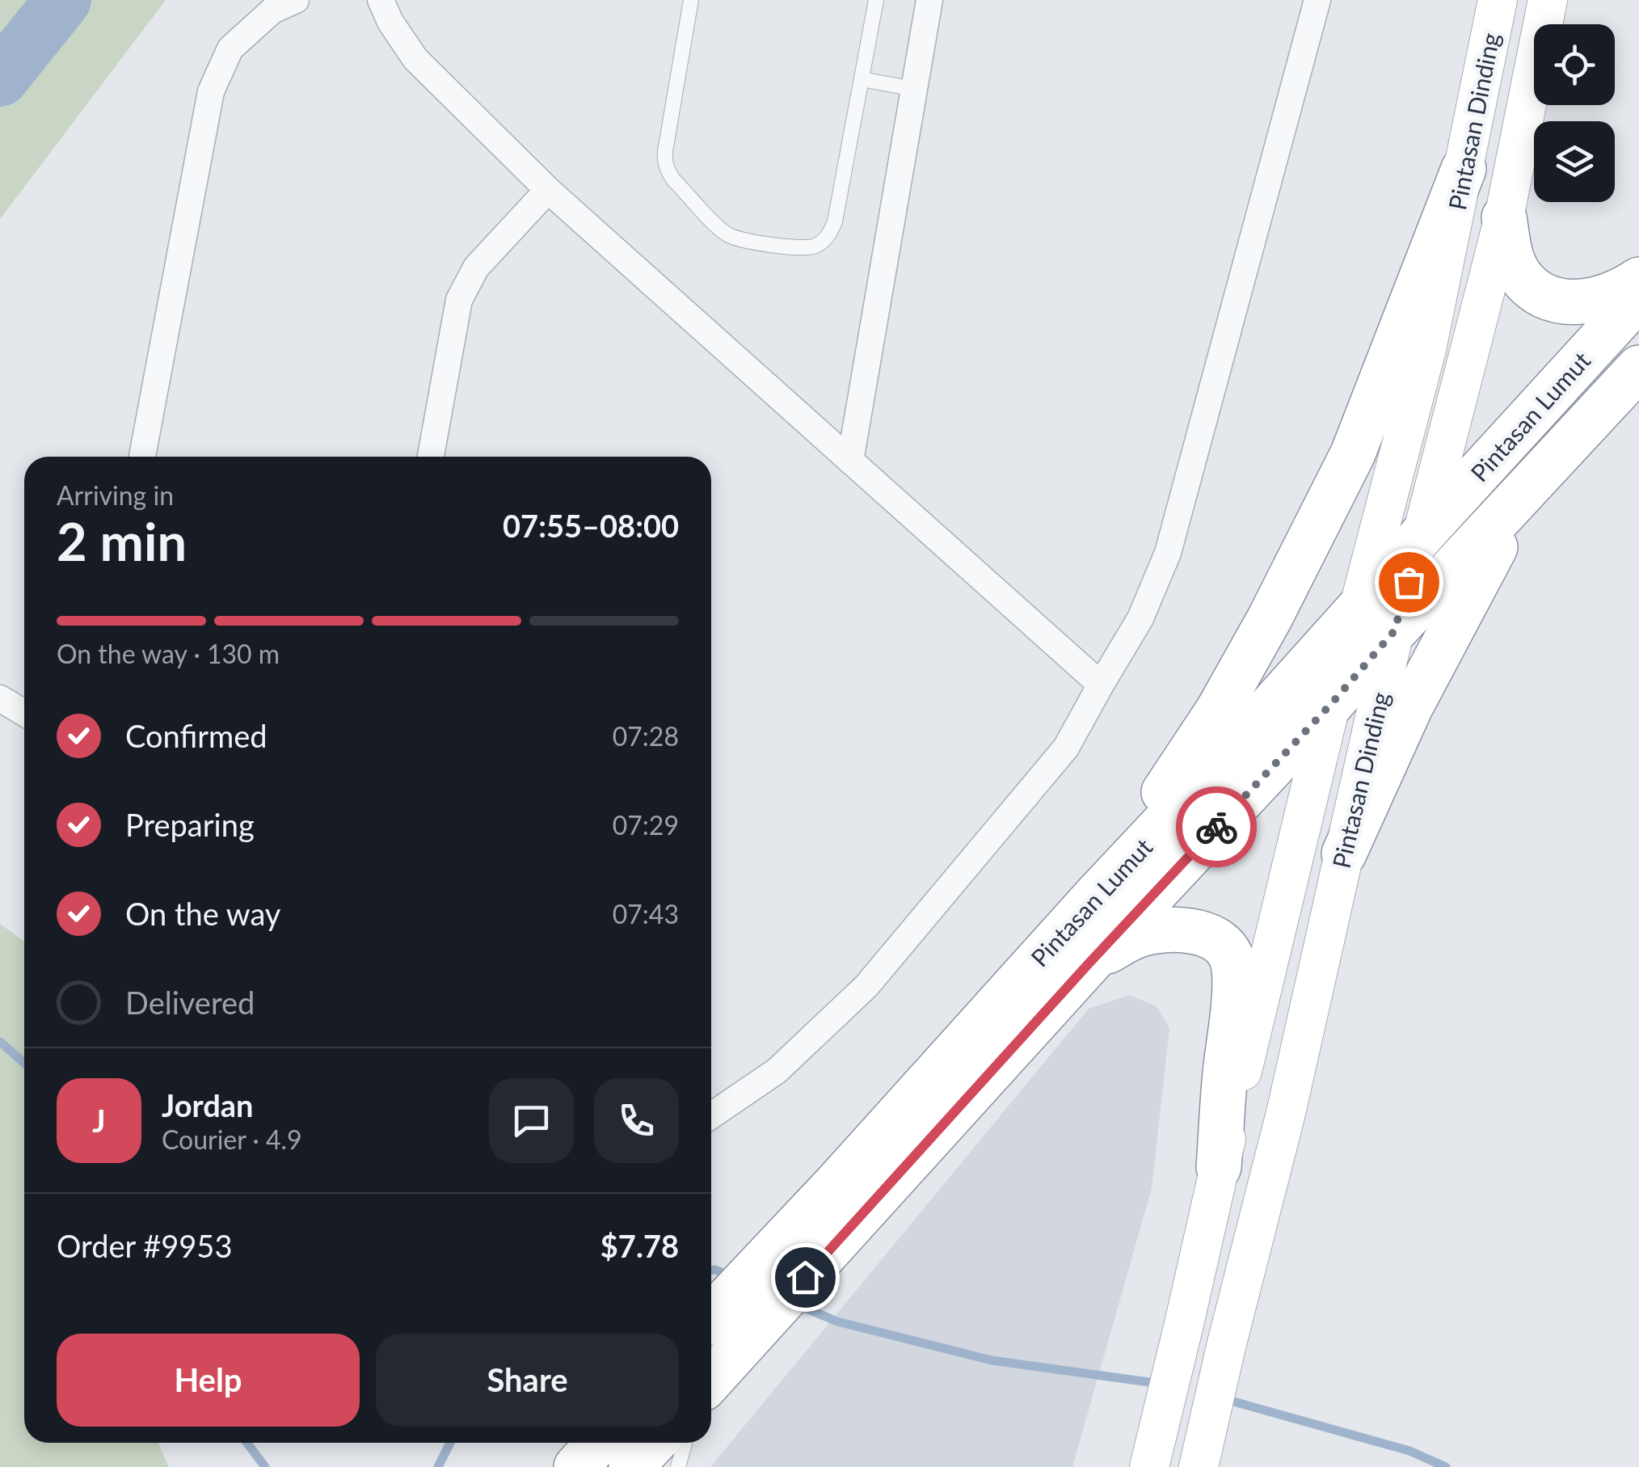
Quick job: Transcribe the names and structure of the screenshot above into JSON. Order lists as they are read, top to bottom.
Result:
{
  "streets": {
    "highway": ["Pintasan Lumut"],
    "main road": ["Pintasan Dinding"]
  },
  "crossings": [
    ["Pintasan Dinding", "Pintasan Lumut"]
  ],
  "page": {
    "heading": ["2 min", "Arriving in", "07:55–08:00"],
    "panel": [
      "Jordan",
      "Courier · 4.9",
      "Order #9953",
      "$7.78"
    ],
    "bar": "On the way · 130 m",
    "list": [
      ["Confirmed", "07:28"],
      ["Preparing", "07:29"],
      ["On the way", "07:43"],
      "Delivered"
    ],
    "round": "J",
    "buttons": ["Help", "Share"]
  }
}
